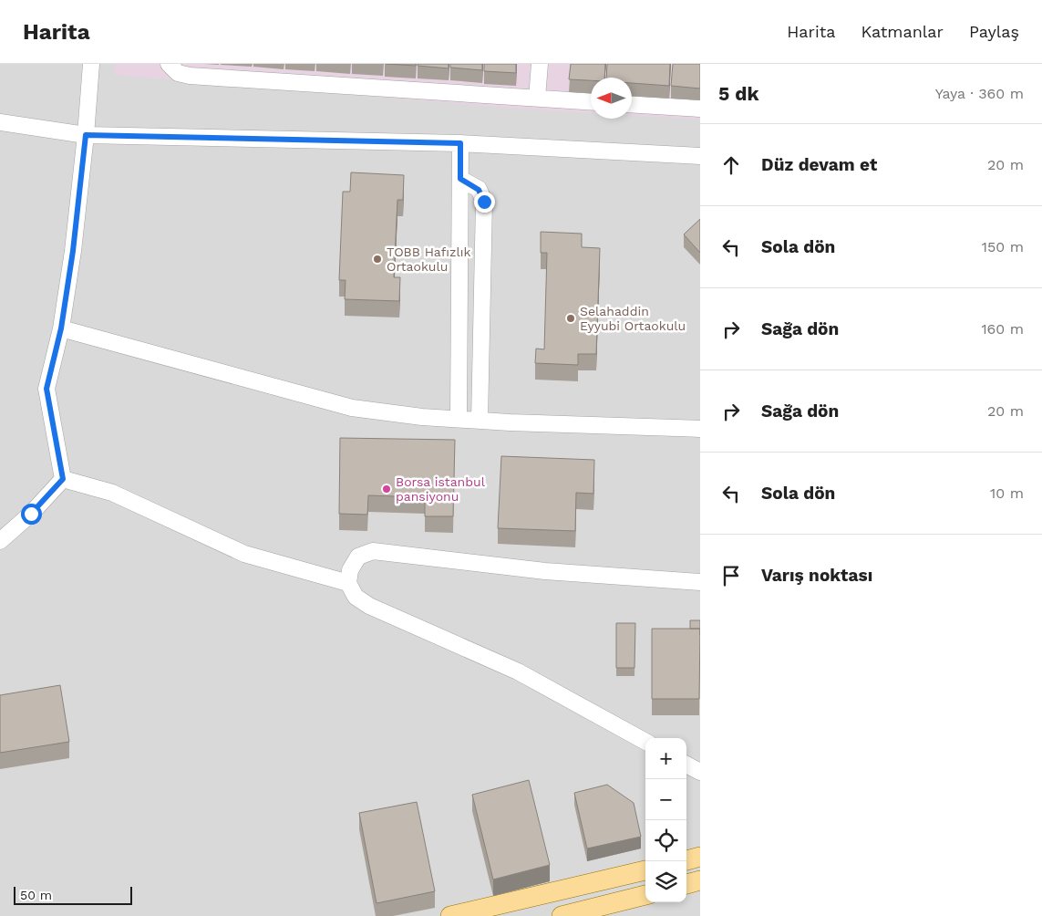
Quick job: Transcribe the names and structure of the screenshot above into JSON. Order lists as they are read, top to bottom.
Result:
{
  "places": ["TOBB Hafızlık Ortaokulu", "Selahaddin Eyyubi Ortaokulu", "Borsa istanbul pansiyonu"],
  "scale_bar": "50 m",
  "north": "left",
  "page": {
    "header": "Harita",
    "nav": ["Harita", "Katmanlar", "Paylaş"],
    "heading": ["5 dk", "Yaya · 360 m"],
    "list": [
      ["Düz devam et", "20 m"],
      ["Sola dön", "150 m"],
      ["Sağa dön", "160 m"],
      ["Sağa dön", "20 m"],
      ["Sola dön", "10 m"],
      "Varış noktası"
    ],
    "map_buttons": ["+", "−"],
    "scale": "50 m"
  }
}
